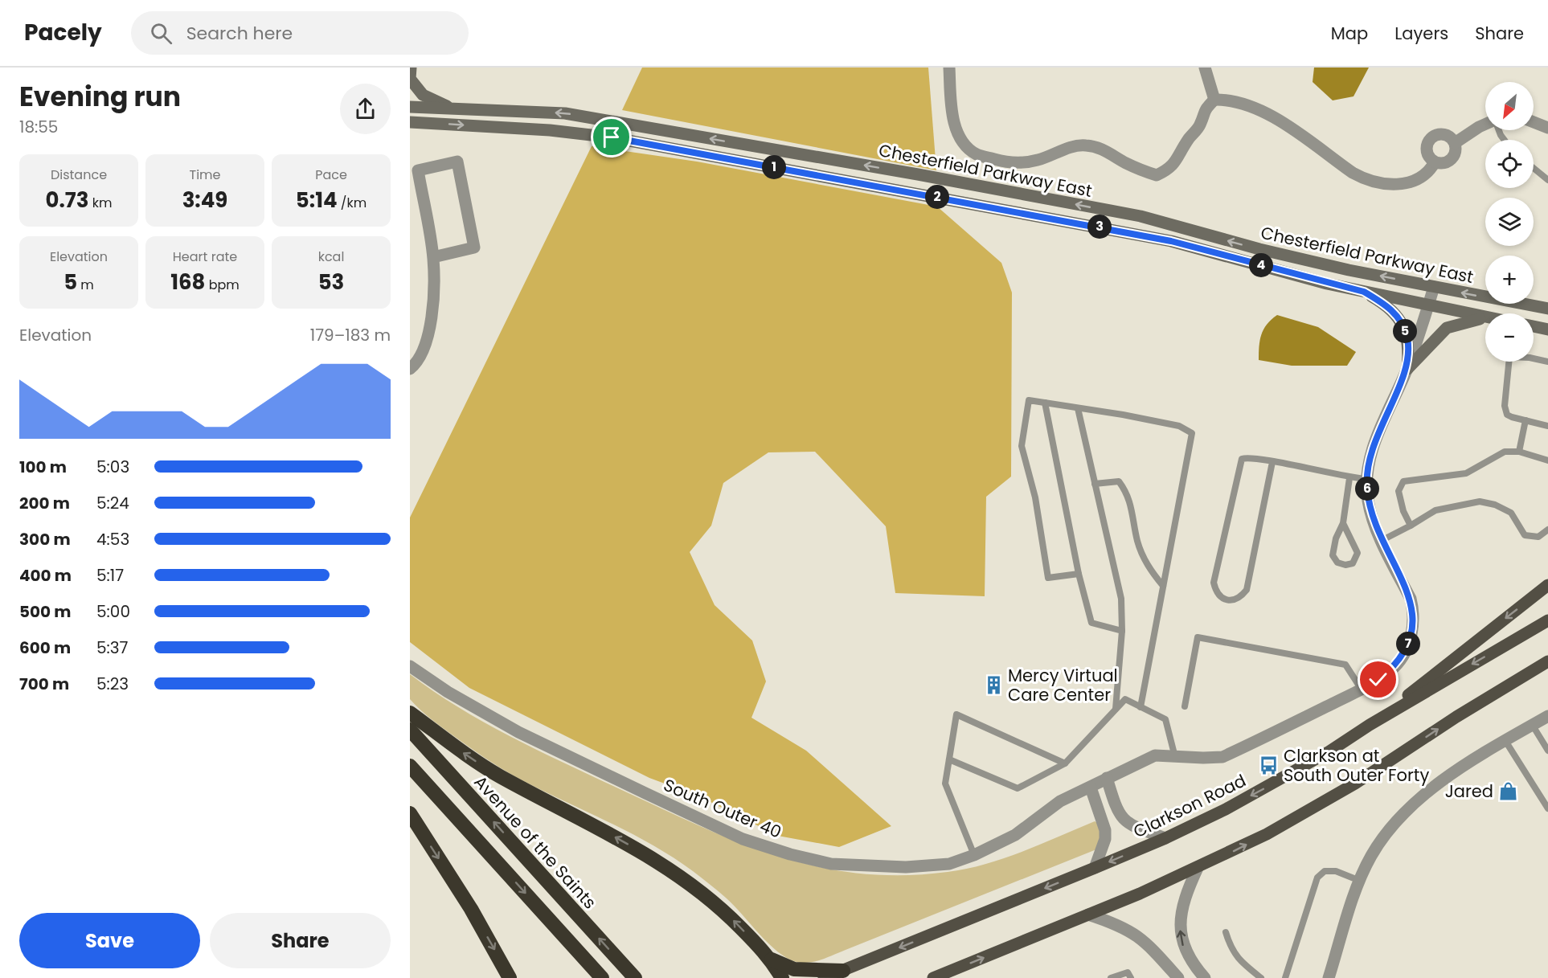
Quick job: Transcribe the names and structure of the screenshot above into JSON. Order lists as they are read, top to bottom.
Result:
{
  "streets": {
    "highway": ["Avenue of the Saints"],
    "main road": ["Clarkson Road"],
    "street": ["Chesterfield Parkway East", "South Outer 40"]
  },
  "places": {
    "building": ["Mercy Virtual Care Center"],
    "bus stop": ["Clarkson at South Outer Forty"],
    "shop": ["Jared"]
  },
  "north": "bottom left",
  "page": {
    "header": "Pacely",
    "search": "Search here",
    "nav": ["Map", "Layers", "Share"],
    "heading": ["Evening run", "18:55"],
    "map_buttons": ["+", "−"],
    "stats": [
      ["Distance", "0.73 km"],
      ["Time", "3:49"],
      ["Pace", "5:14 /km"],
      ["Elevation", "5 m"],
      ["Heart rate", "168 bpm"],
      ["kcal", "53"]
    ],
    "pins": [
      "1",
      "2",
      "3",
      "4",
      "5",
      "6",
      "7"
    ],
    "chart": ["Elevation", "179–183 m"],
    "list": [
      {
        "name": "100 m",
        "note": "5:03"
      },
      {
        "name": "200 m",
        "note": "5:24"
      },
      {
        "name": "300 m",
        "note": "4:53"
      },
      {
        "name": "400 m",
        "note": "5:17"
      },
      {
        "name": "500 m",
        "note": "5:00"
      },
      {
        "name": "600 m",
        "note": "5:37"
      },
      {
        "name": "700 m",
        "note": "5:23"
      }
    ],
    "buttons": ["Save", "Share"]
  }
}
